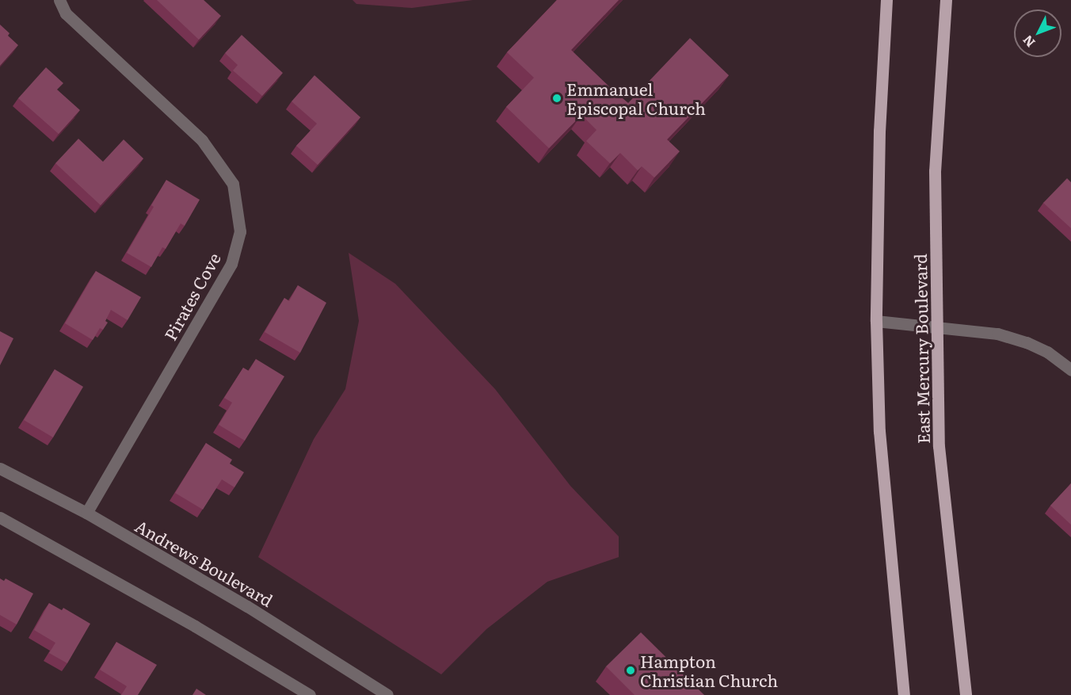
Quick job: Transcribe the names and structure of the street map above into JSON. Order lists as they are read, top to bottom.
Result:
{
  "streets": {
    "main road": ["East Mercury Boulevard"],
    "street": ["Pirates Cove", "Andrews Boulevard"]
  },
  "crossings": [
    ["Pirates Cove", "Andrews Boulevard"]
  ],
  "places": ["Emmanuel Episcopal Church", "Hampton Christian Church"],
  "north": "bottom left"
}
